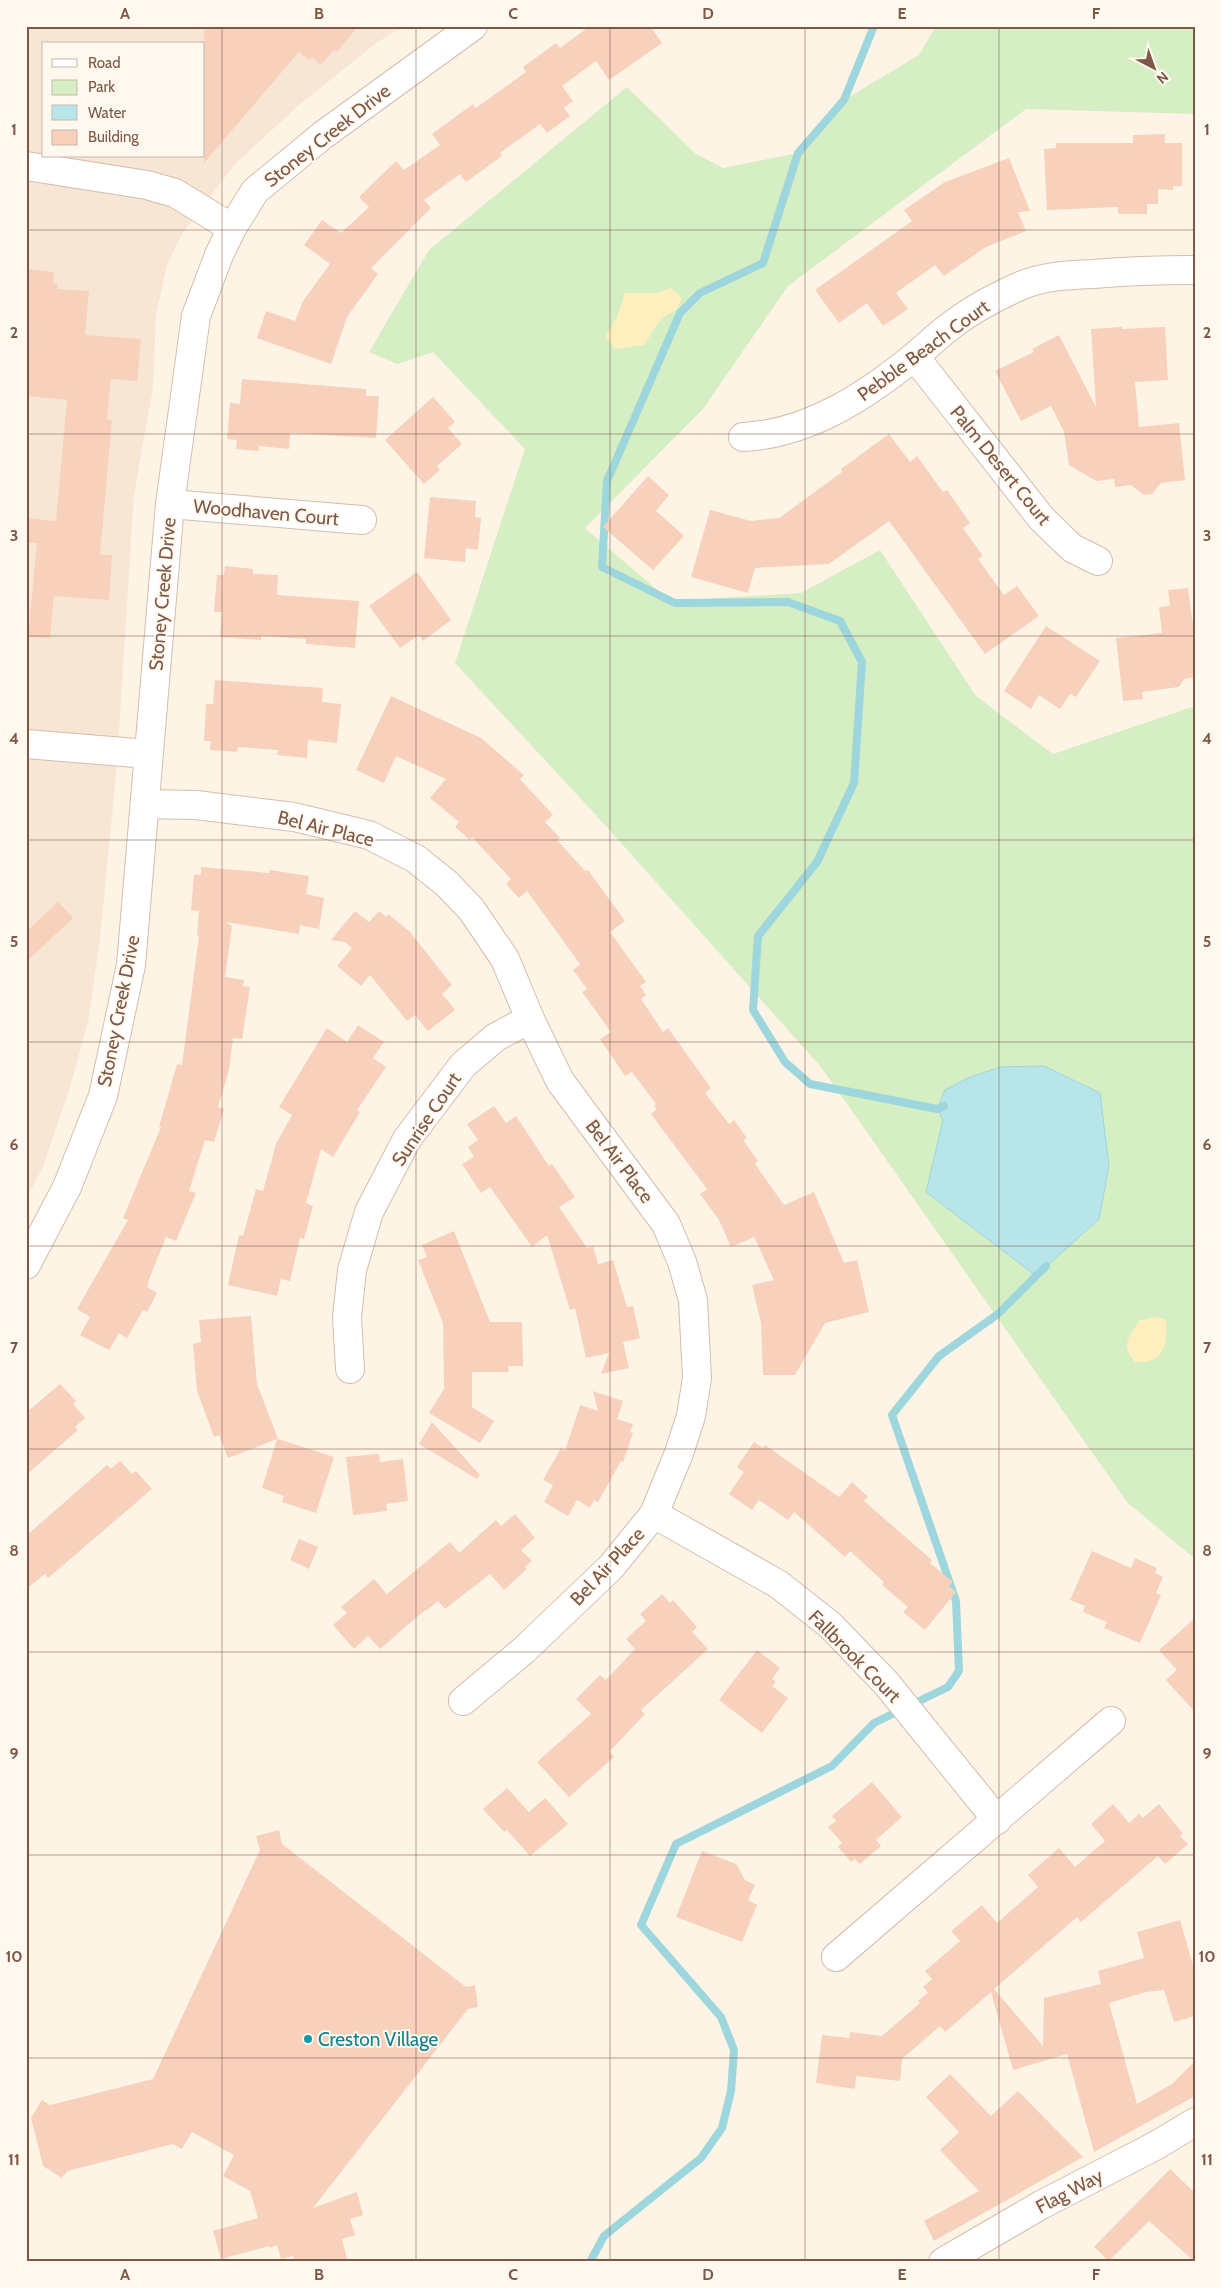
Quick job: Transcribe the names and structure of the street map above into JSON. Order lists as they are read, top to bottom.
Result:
{
  "streets": {
    "street": [
      "Stoney Creek Drive",
      "Pebble Beach Court",
      "Palm Desert Court",
      "Woodhaven Court",
      "Bel Air Place",
      "Sunrise Court",
      "Fallbrook Court",
      "Flag Way"
    ]
  },
  "crossings": [
    ["Stoney Creek Drive", "Woodhaven Court"],
    ["Stoney Creek Drive", "Bel Air Place"],
    ["Pebble Beach Court", "Palm Desert Court"],
    ["Bel Air Place", "Sunrise Court"],
    ["Bel Air Place", "Fallbrook Court"]
  ],
  "places": ["Creston Village"],
  "legend": [
    "Road",
    "Park",
    "Water",
    "Building"
  ],
  "north": "bottom right",
  "grid": {
    "columns": [
      "A",
      "B",
      "C",
      "D",
      "E",
      "F"
    ],
    "rows": [
      "1",
      "2",
      "3",
      "4",
      "5",
      "6",
      "7",
      "8",
      "9",
      "10",
      "11"
    ]
  }
}
